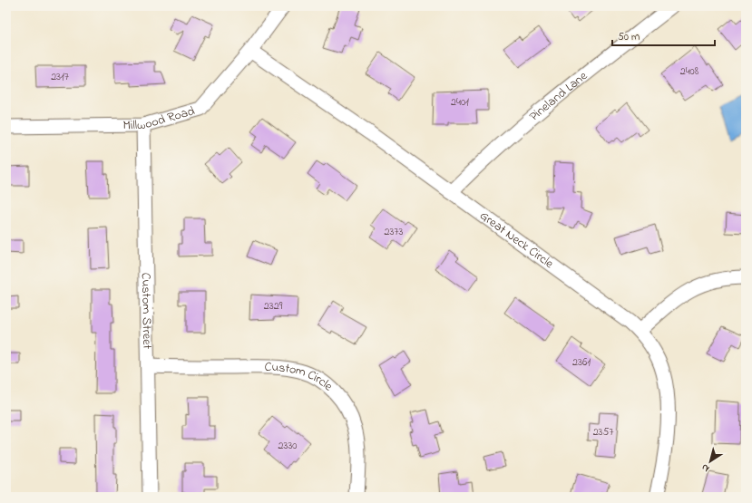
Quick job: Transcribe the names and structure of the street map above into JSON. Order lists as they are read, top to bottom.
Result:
{
  "streets": {
    "street": [
      "Pineland Lane",
      "Millwood Road",
      "Great Neck Circle",
      "Custom Street",
      "Custom Circle"
    ]
  },
  "crossings": [
    ["Pineland Lane", "Great Neck Circle"],
    ["Millwood Road", "Great Neck Circle"],
    ["Millwood Road", "Custom Street"],
    ["Custom Street", "Custom Circle"]
  ],
  "house_numbers": [
    "2408",
    "2317",
    "2401",
    "2373",
    "2329",
    "2361",
    "2357",
    "2330"
  ],
  "scale_bar": "50 m",
  "north": "bottom left"
}
